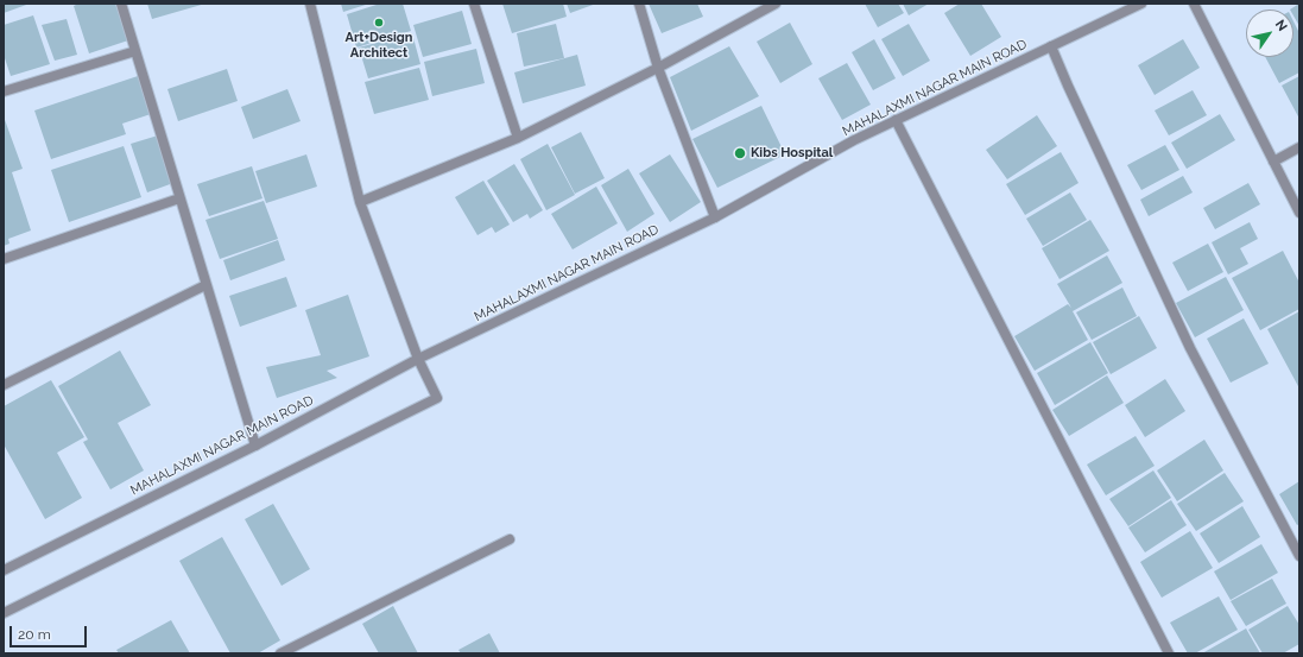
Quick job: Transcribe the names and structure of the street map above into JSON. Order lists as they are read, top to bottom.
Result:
{
  "streets": {
    "street": ["MAHALAXMI NAGAR MAIN ROAD"]
  },
  "places": ["Art+Design Architect", "Kibs Hospital"],
  "scale_bar": "20 m",
  "north": "top right"
}
